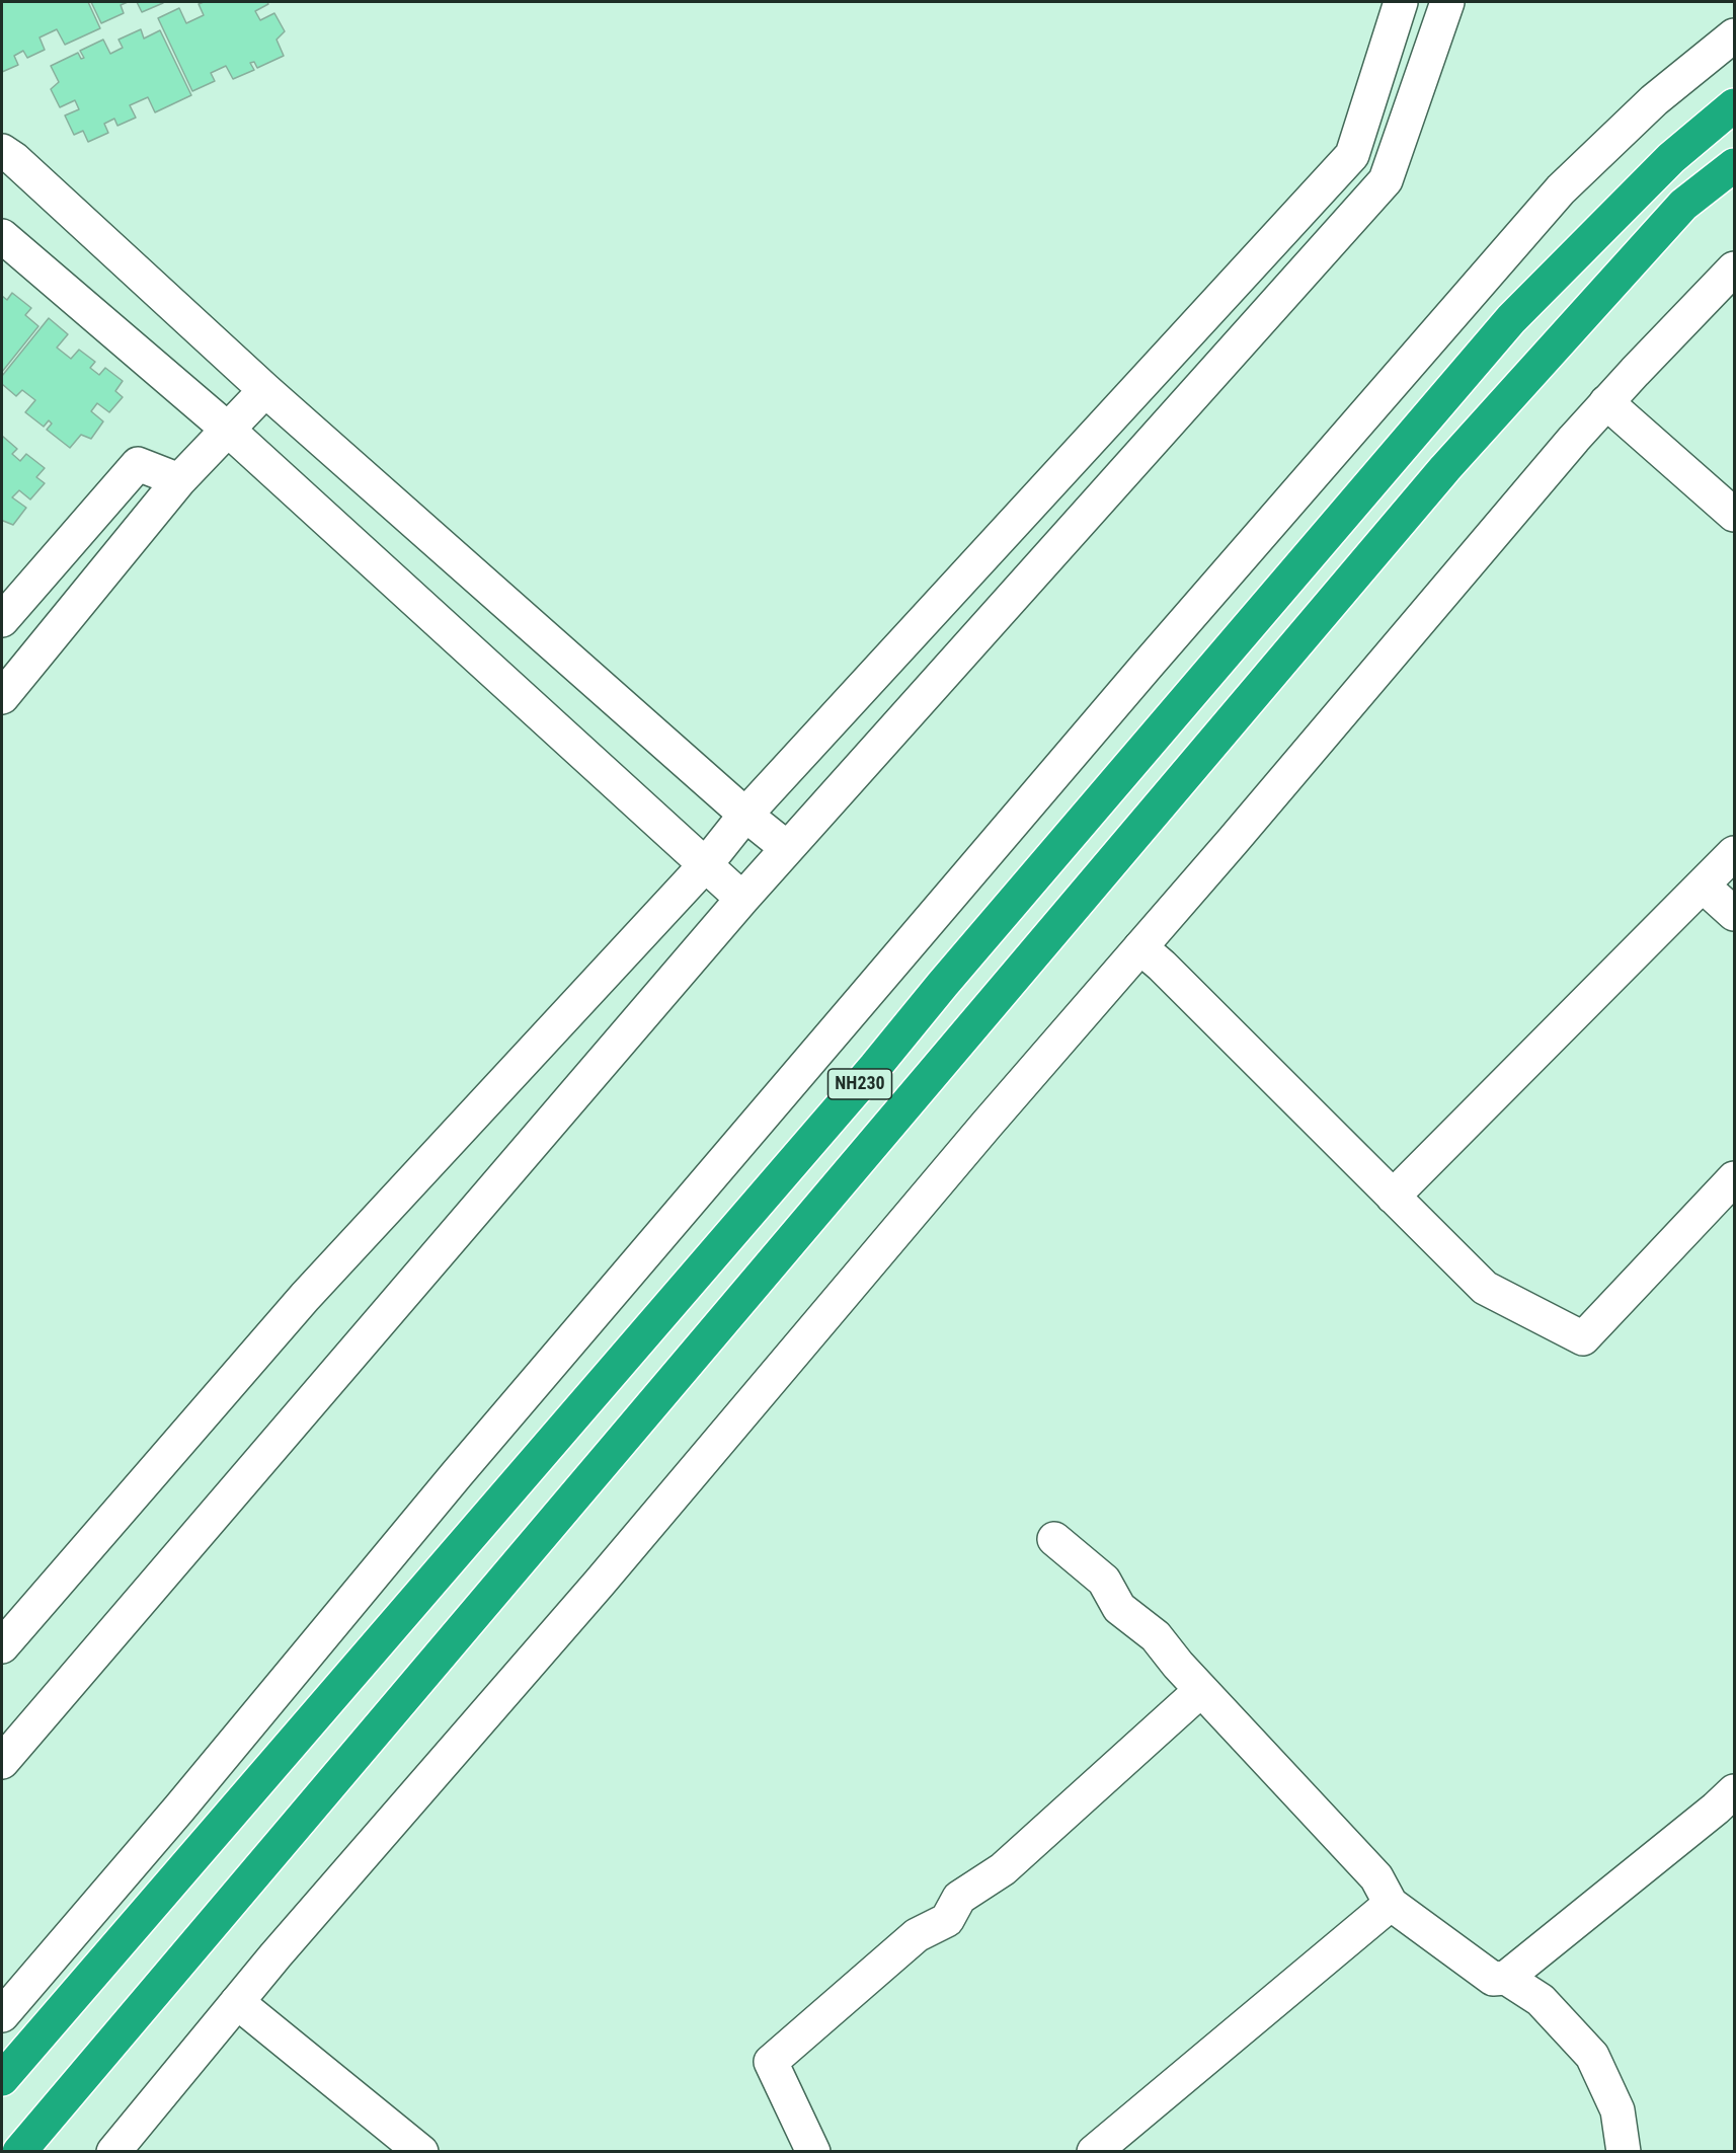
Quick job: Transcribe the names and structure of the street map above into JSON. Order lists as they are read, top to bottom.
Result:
{
  "streets": {
    "highway": ["NH230"]
  }
}
